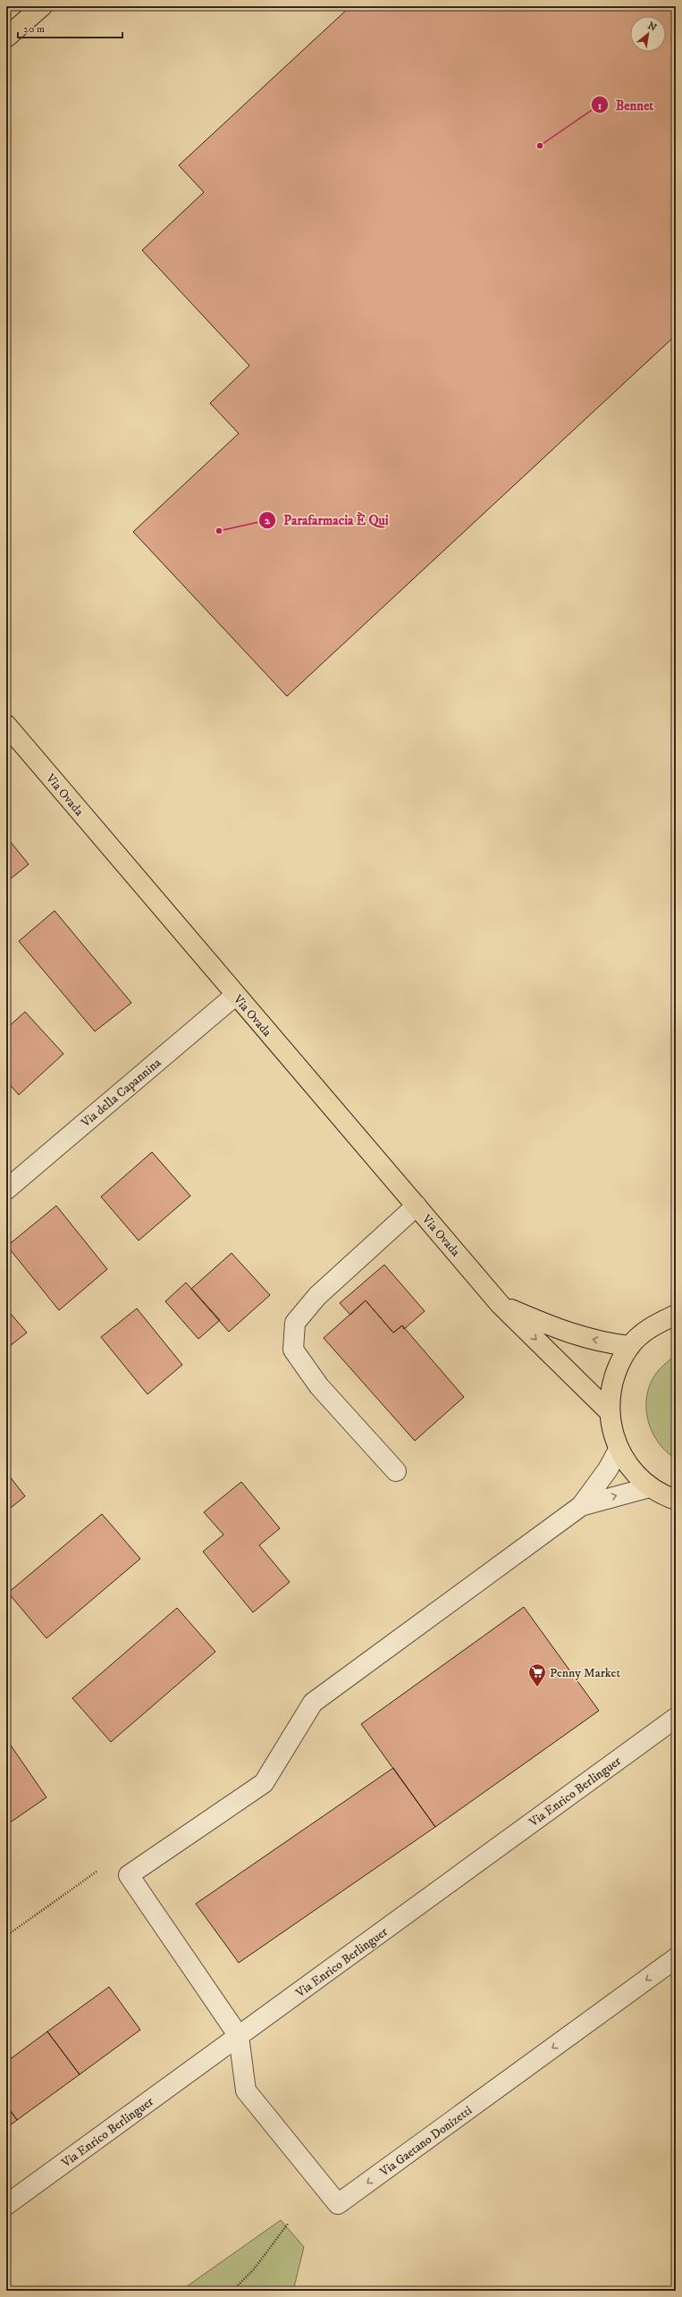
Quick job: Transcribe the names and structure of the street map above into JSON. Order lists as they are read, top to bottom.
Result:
{
  "streets": {
    "main road": ["Via Ovada"],
    "street": ["Via della Capannina", "Via Enrico Berlinguer", "Via Gaetano Donizetti"]
  },
  "crossings": [
    ["Via Ovada", "Via della Capannina"],
    ["Via Enrico Berlinguer", "Via Gaetano Donizetti"]
  ],
  "places": {
    "other": ["Bennet", "Parafarmacia È Qui"],
    "supermarket": ["Penny Market"]
  },
  "scale_bar": "20 m",
  "north": "top right"
}
